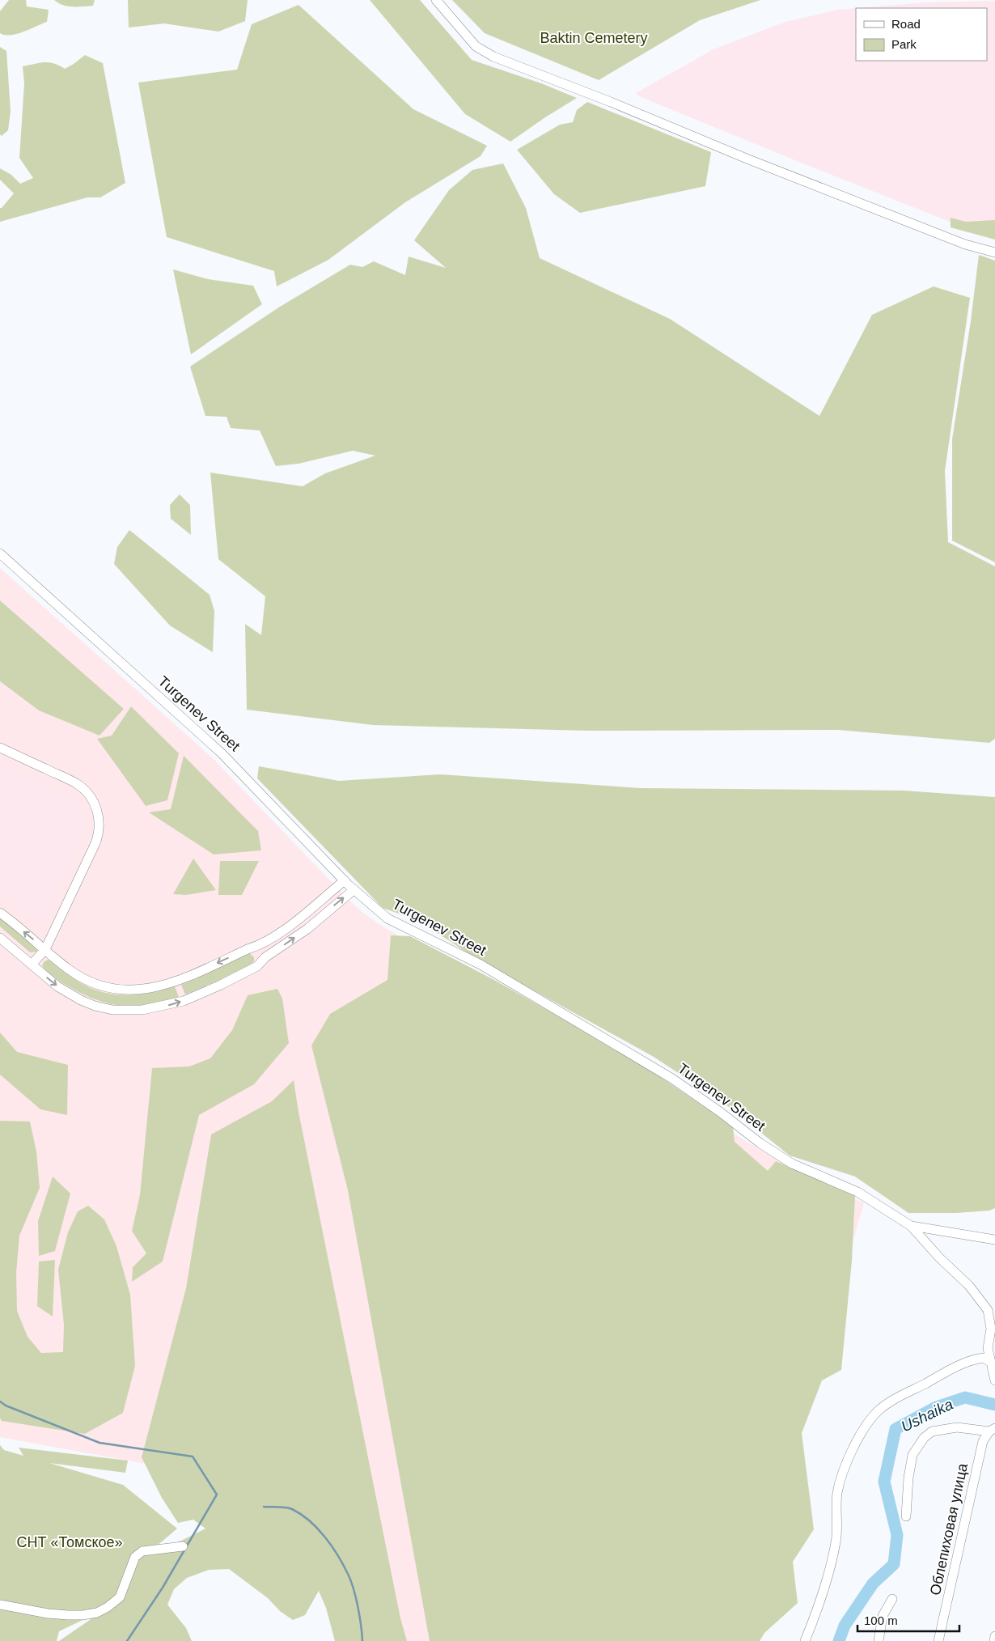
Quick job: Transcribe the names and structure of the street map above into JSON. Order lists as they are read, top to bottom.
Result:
{
  "streets": {
    "street": ["Turgenev Street", "Облепиховая улица"]
  },
  "water": ["Ushaika"],
  "parks": ["Baktin Cemetery", "СНТ «Томское»"],
  "legend": ["Road", "Park"],
  "scale_bar": "100 m"
}
